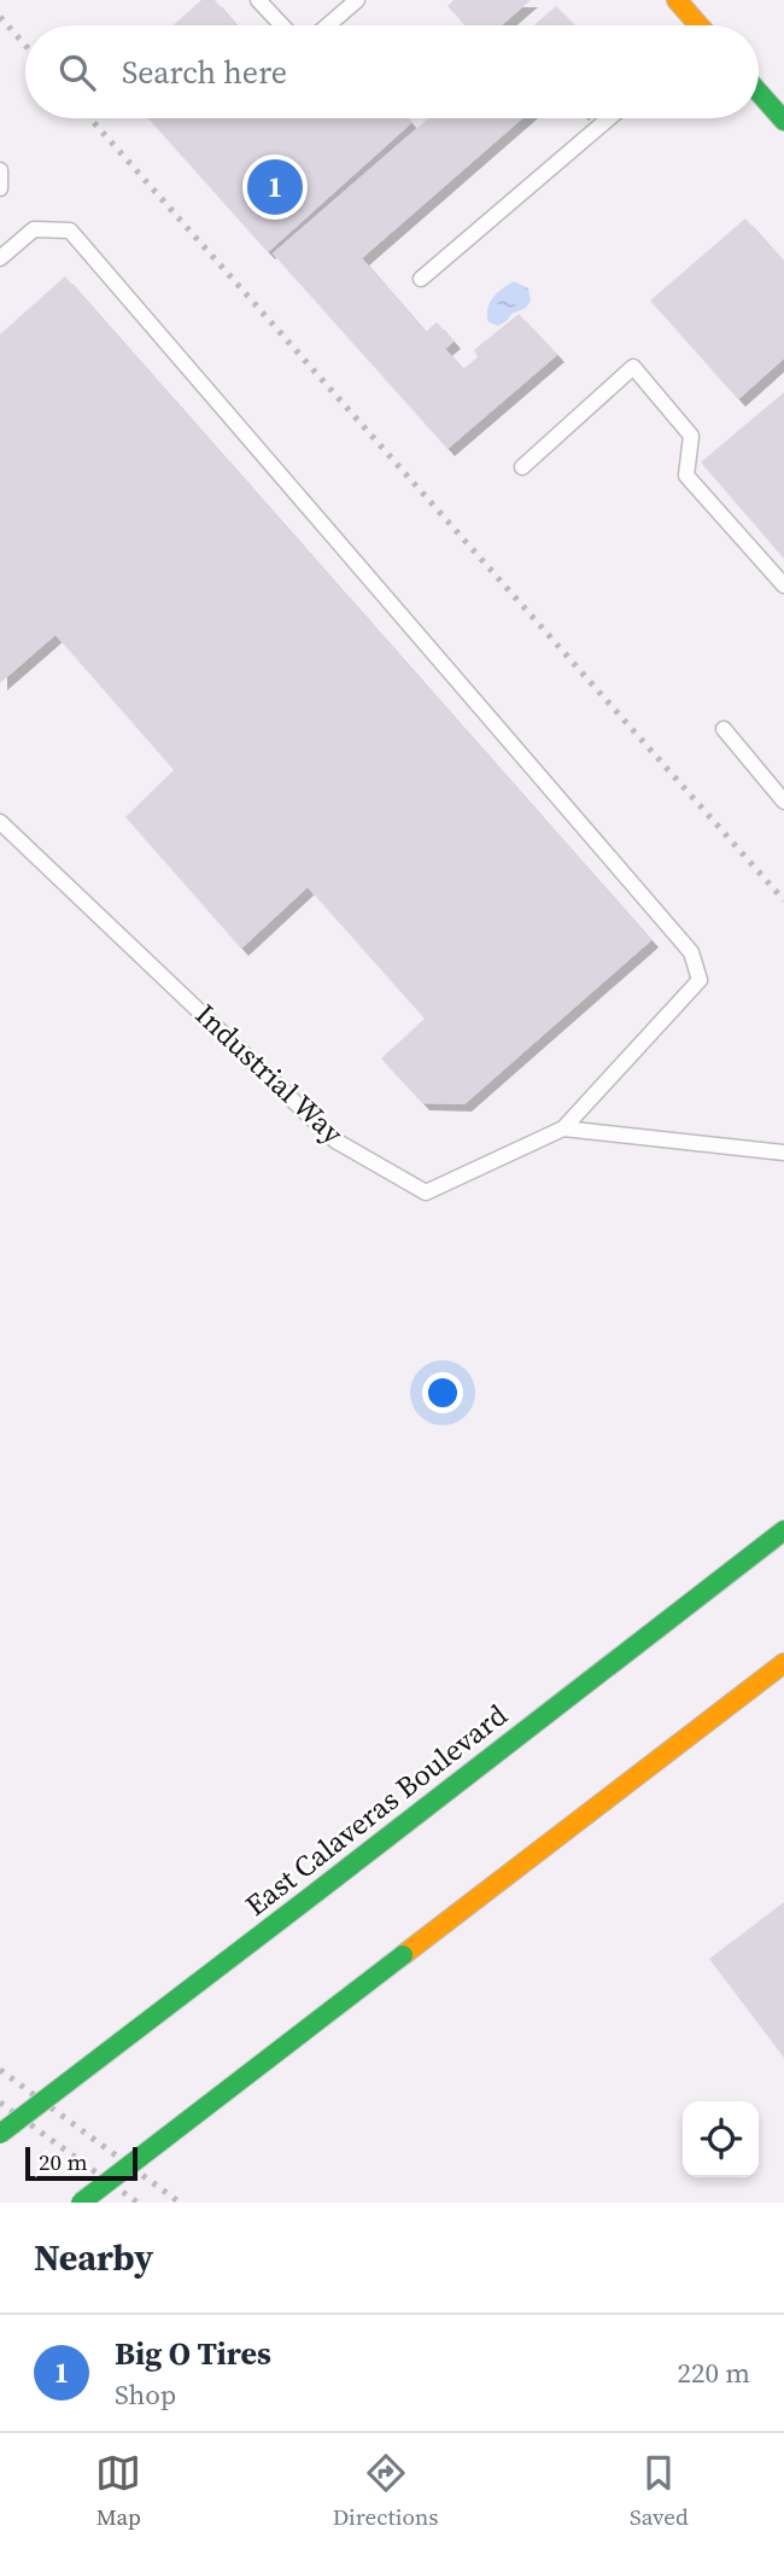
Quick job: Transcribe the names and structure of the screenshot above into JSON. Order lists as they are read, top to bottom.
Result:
{
  "streets": {
    "main road": ["East Calaveras Boulevard"],
    "lane": ["Industrial Way"]
  },
  "scale_bar": "20 m",
  "page": {
    "search": "Search here",
    "pins": "1",
    "scale": "20 m",
    "heading": "Nearby",
    "list": [
      {
        "mark": "1",
        "name": "Big O Tires",
        "note": "Shop",
        "value": "220 m"
      }
    ],
    "nav": ["Map", "Directions", "Saved"]
  }
}
